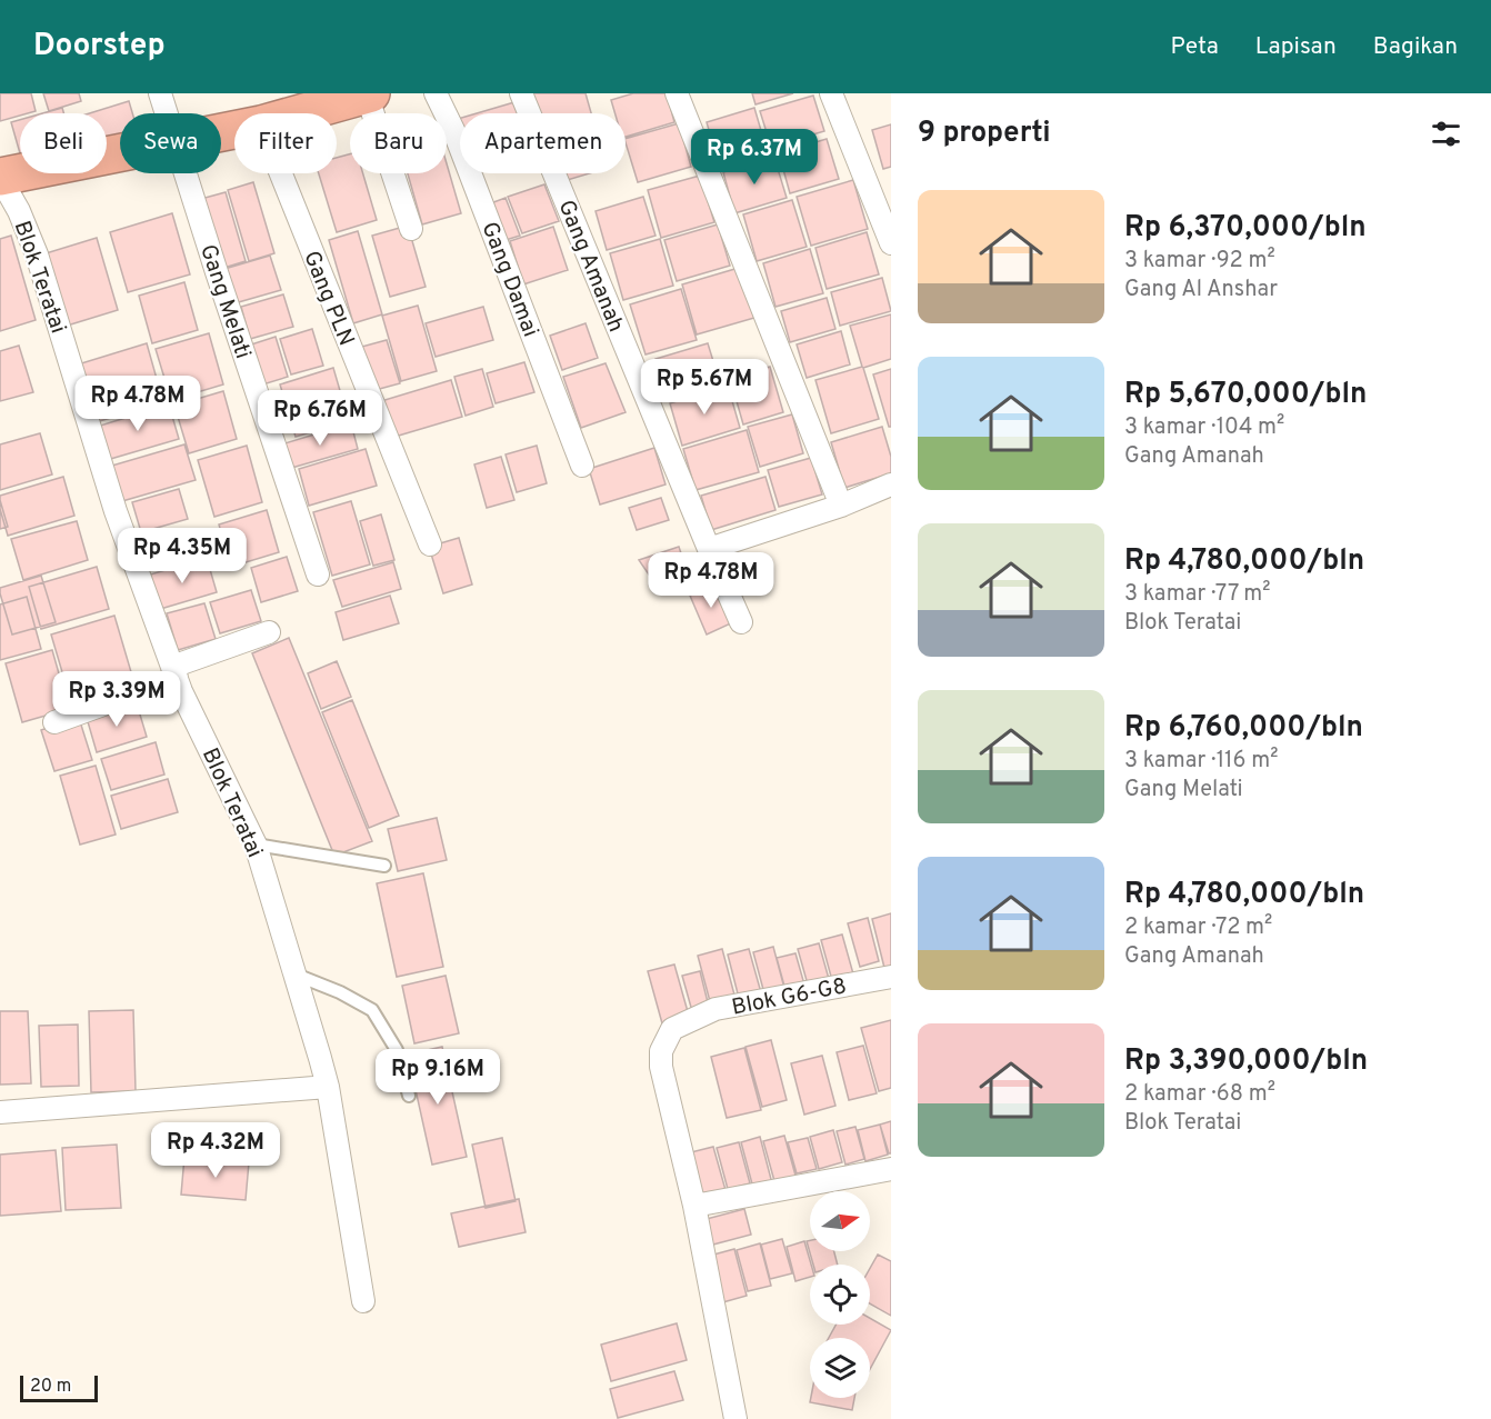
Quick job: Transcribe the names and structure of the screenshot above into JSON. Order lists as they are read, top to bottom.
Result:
{
  "streets": {
    "street": [
      "Gang Amanah",
      "Blok Teratai",
      "Gang Damai",
      "Gang PLN",
      "Gang Melati",
      "Blok G6-G8"
    ]
  },
  "scale_bar": "20 m",
  "north": "right",
  "page": {
    "header": "Doorstep",
    "nav": ["Peta", "Lapisan", "Bagikan"],
    "heading": "9 properti",
    "chip": [
      "Beli",
      "Sewa",
      "Filter",
      "Baru",
      "Apartemen"
    ],
    "price": [
      "Rp 6.37M",
      "Rp 5.67M",
      "Rp 4.78M",
      "Rp 6.76M",
      "Rp 4.35M",
      "Rp 4.78M",
      "Rp 3.39M",
      "Rp 9.16M",
      "Rp 4.32M"
    ],
    "list": [
      {
        "name": "Rp 6,370,000/bln",
        "note": "3 kamar · 92 m² · Gang Al Anshar"
      },
      {
        "name": "Rp 5,670,000/bln",
        "note": "3 kamar · 104 m² · Gang Amanah"
      },
      {
        "name": "Rp 4,780,000/bln",
        "note": "3 kamar · 77 m² · Blok Teratai"
      },
      {
        "name": "Rp 6,760,000/bln",
        "note": "3 kamar · 116 m² · Gang Melati"
      },
      {
        "name": "Rp 4,780,000/bln",
        "note": "2 kamar · 72 m² · Gang Amanah"
      },
      {
        "name": "Rp 3,390,000/bln",
        "note": "2 kamar · 68 m² · Blok Teratai"
      }
    ],
    "scale": "20 m"
  }
}
